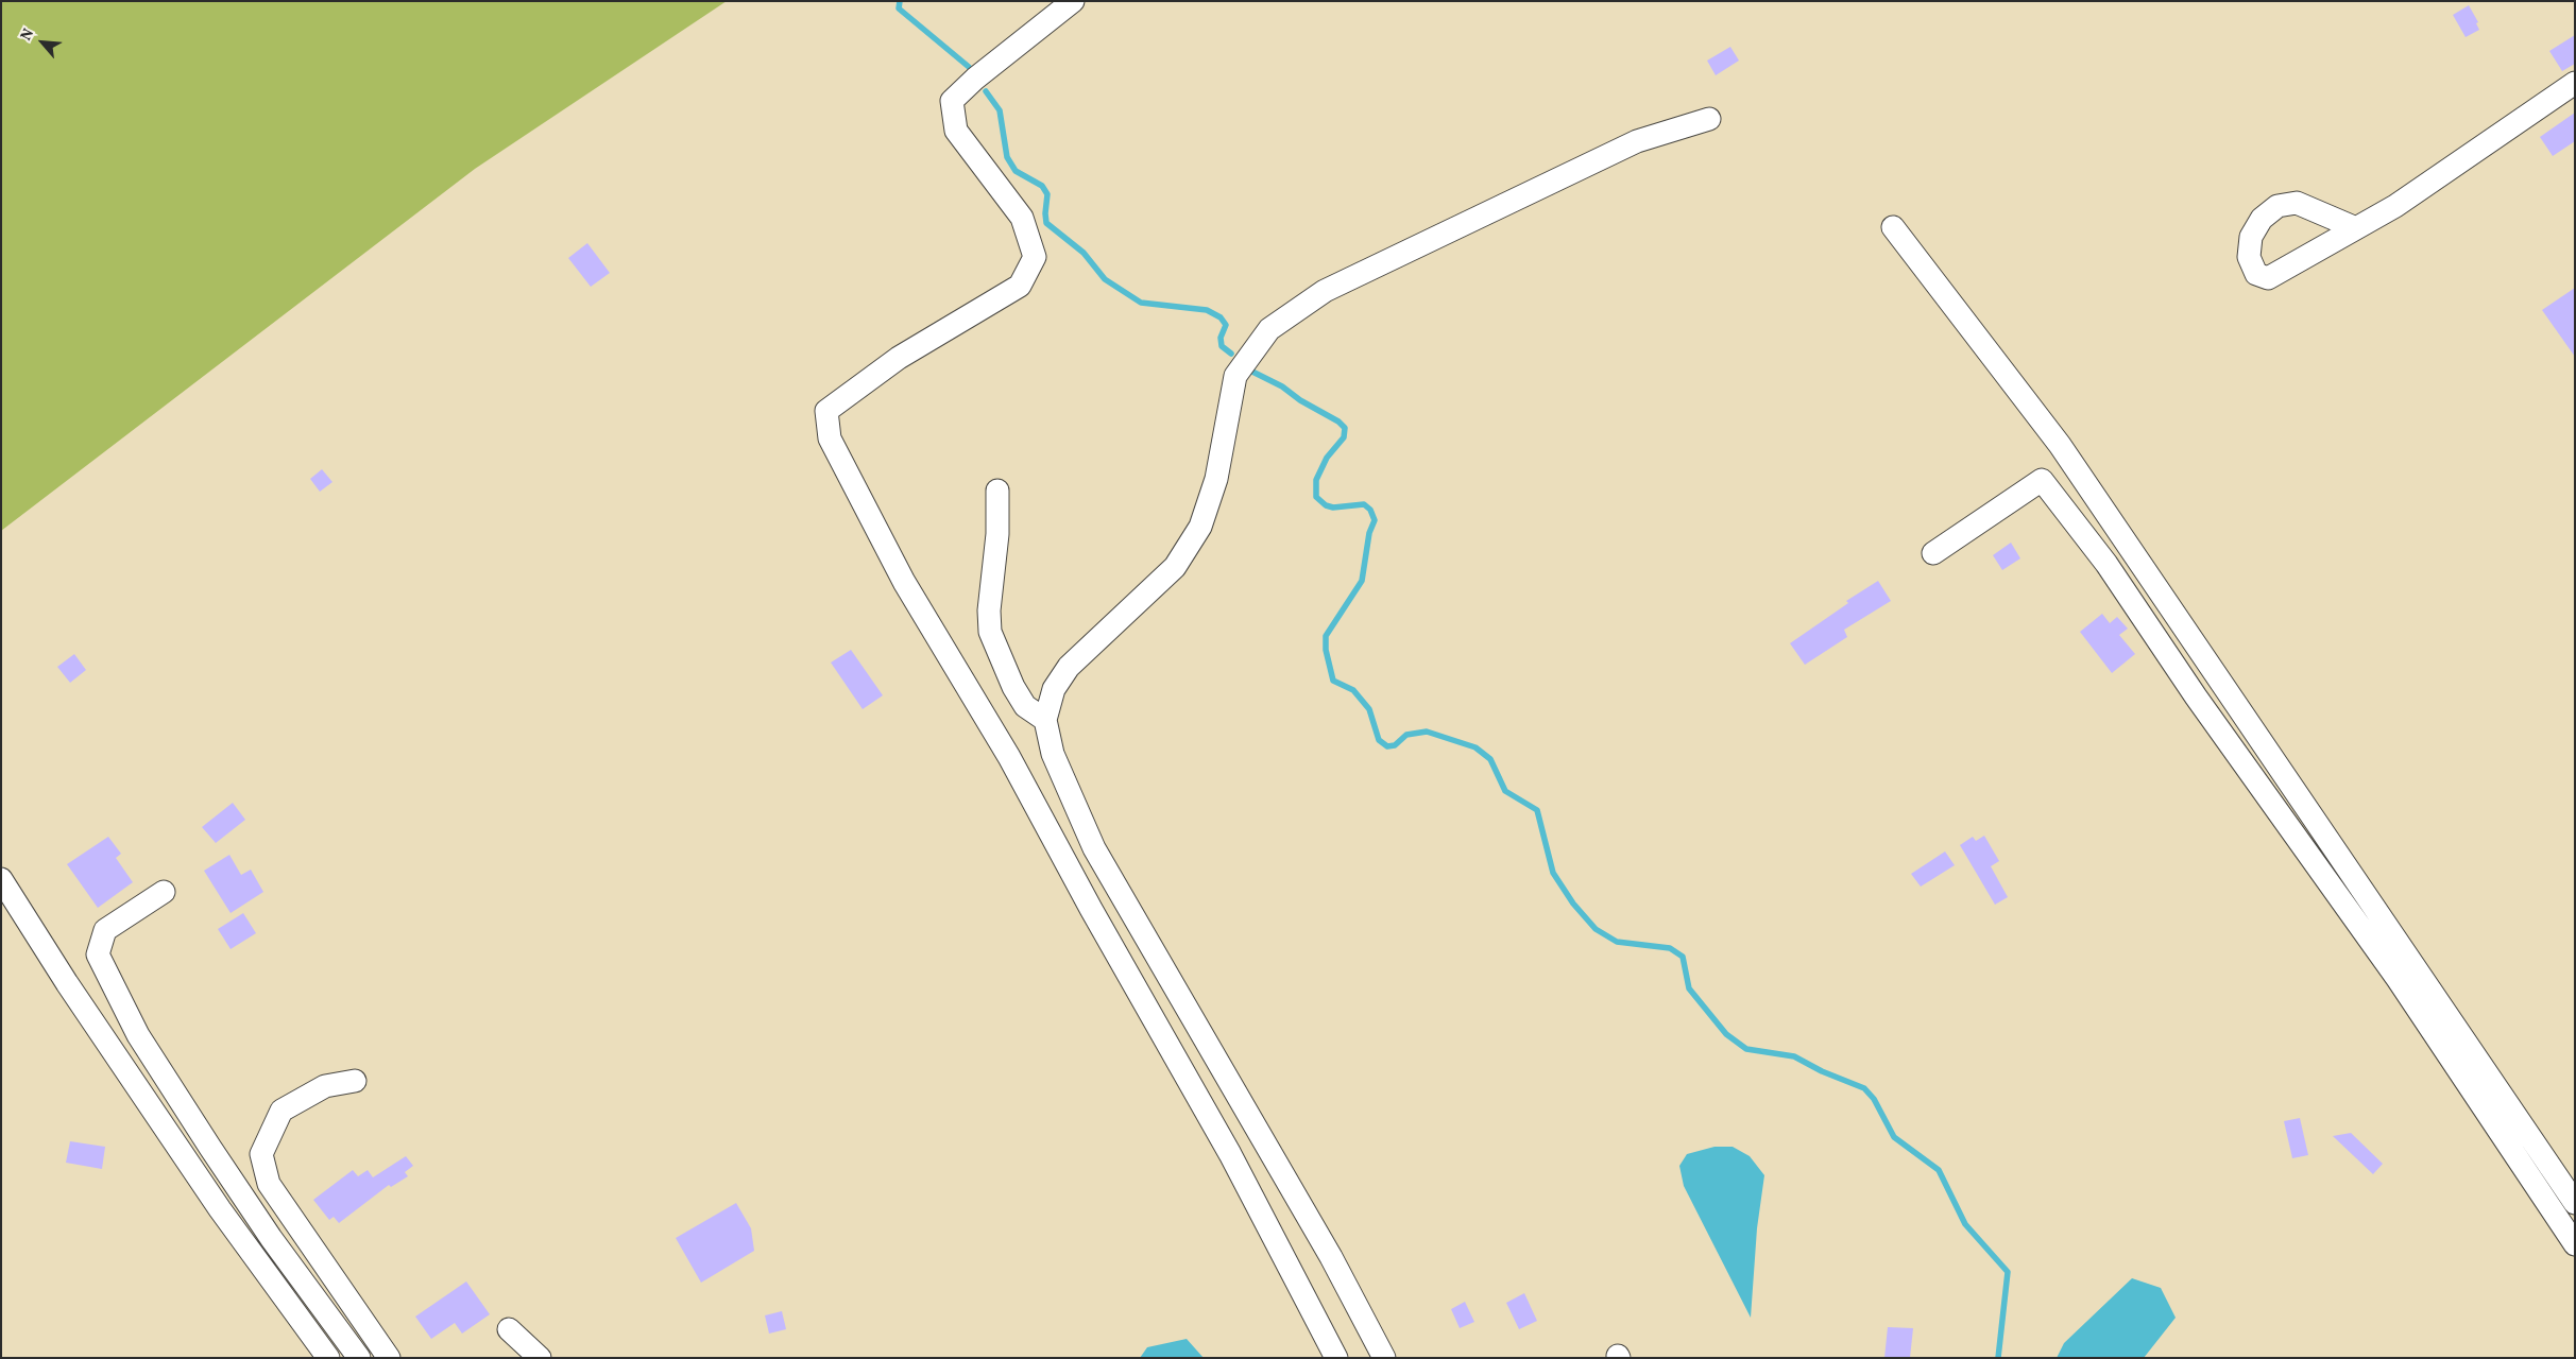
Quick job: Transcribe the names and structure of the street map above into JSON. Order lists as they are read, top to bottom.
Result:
{
  "north": "top left"
}
